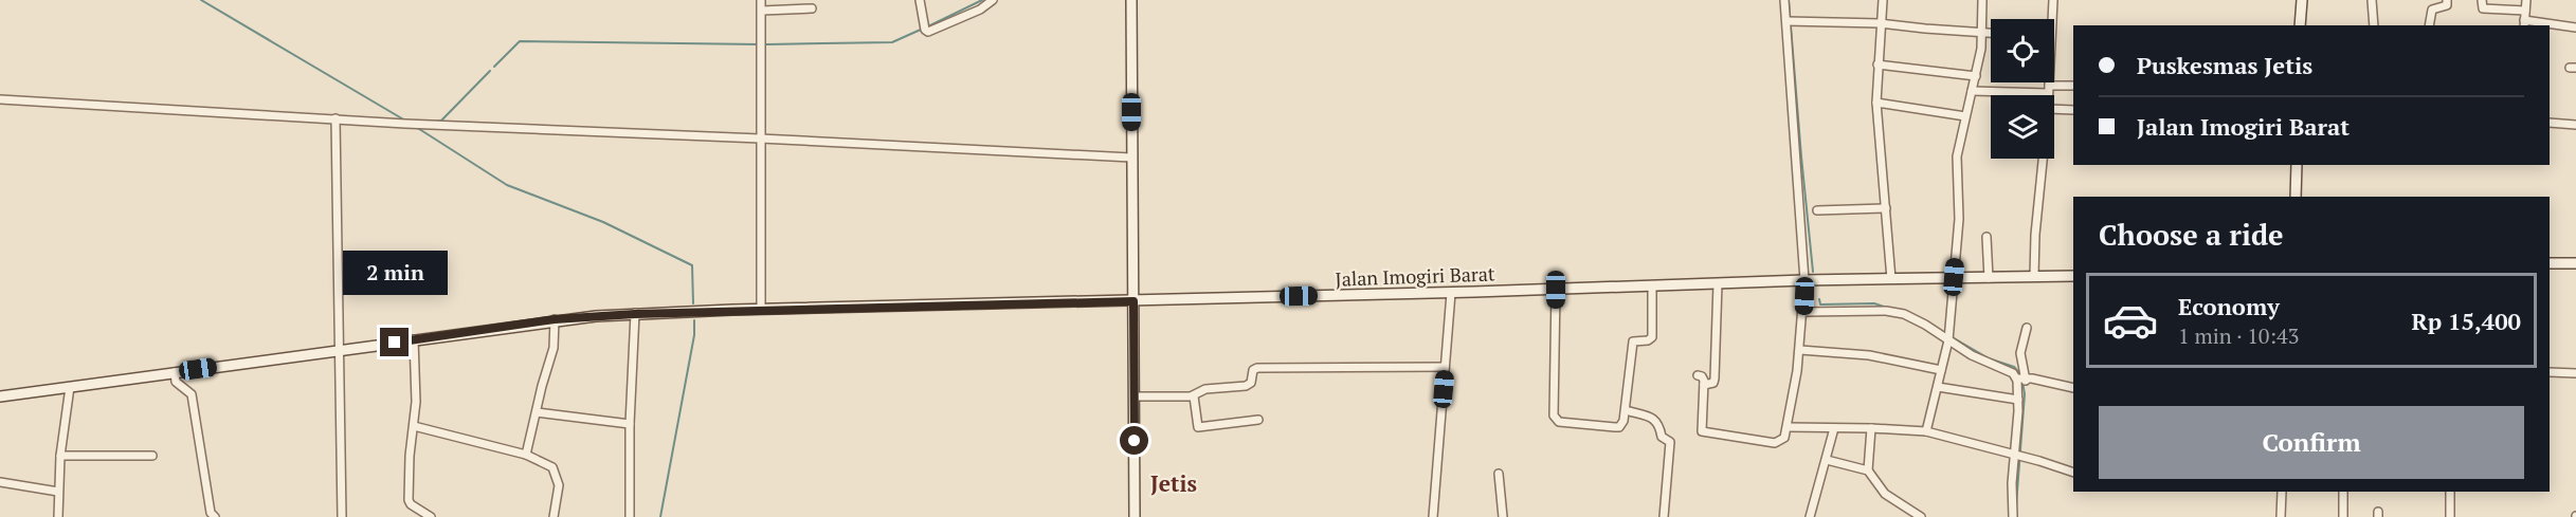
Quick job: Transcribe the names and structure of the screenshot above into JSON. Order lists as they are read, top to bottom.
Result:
{
  "streets": {
    "main road": ["Jalan Imogiri Barat"]
  },
  "districts": ["Jetis"],
  "page": {
    "banner": ["Puskesmas Jetis", "Jalan Imogiri Barat"],
    "heading": "Choose a ride",
    "bubble": "2 min",
    "list": [
      {
        "name": "Economy",
        "note": "1 min · 10:43",
        "value": "Rp 15,400"
      }
    ],
    "buttons": "Confirm"
  }
}
